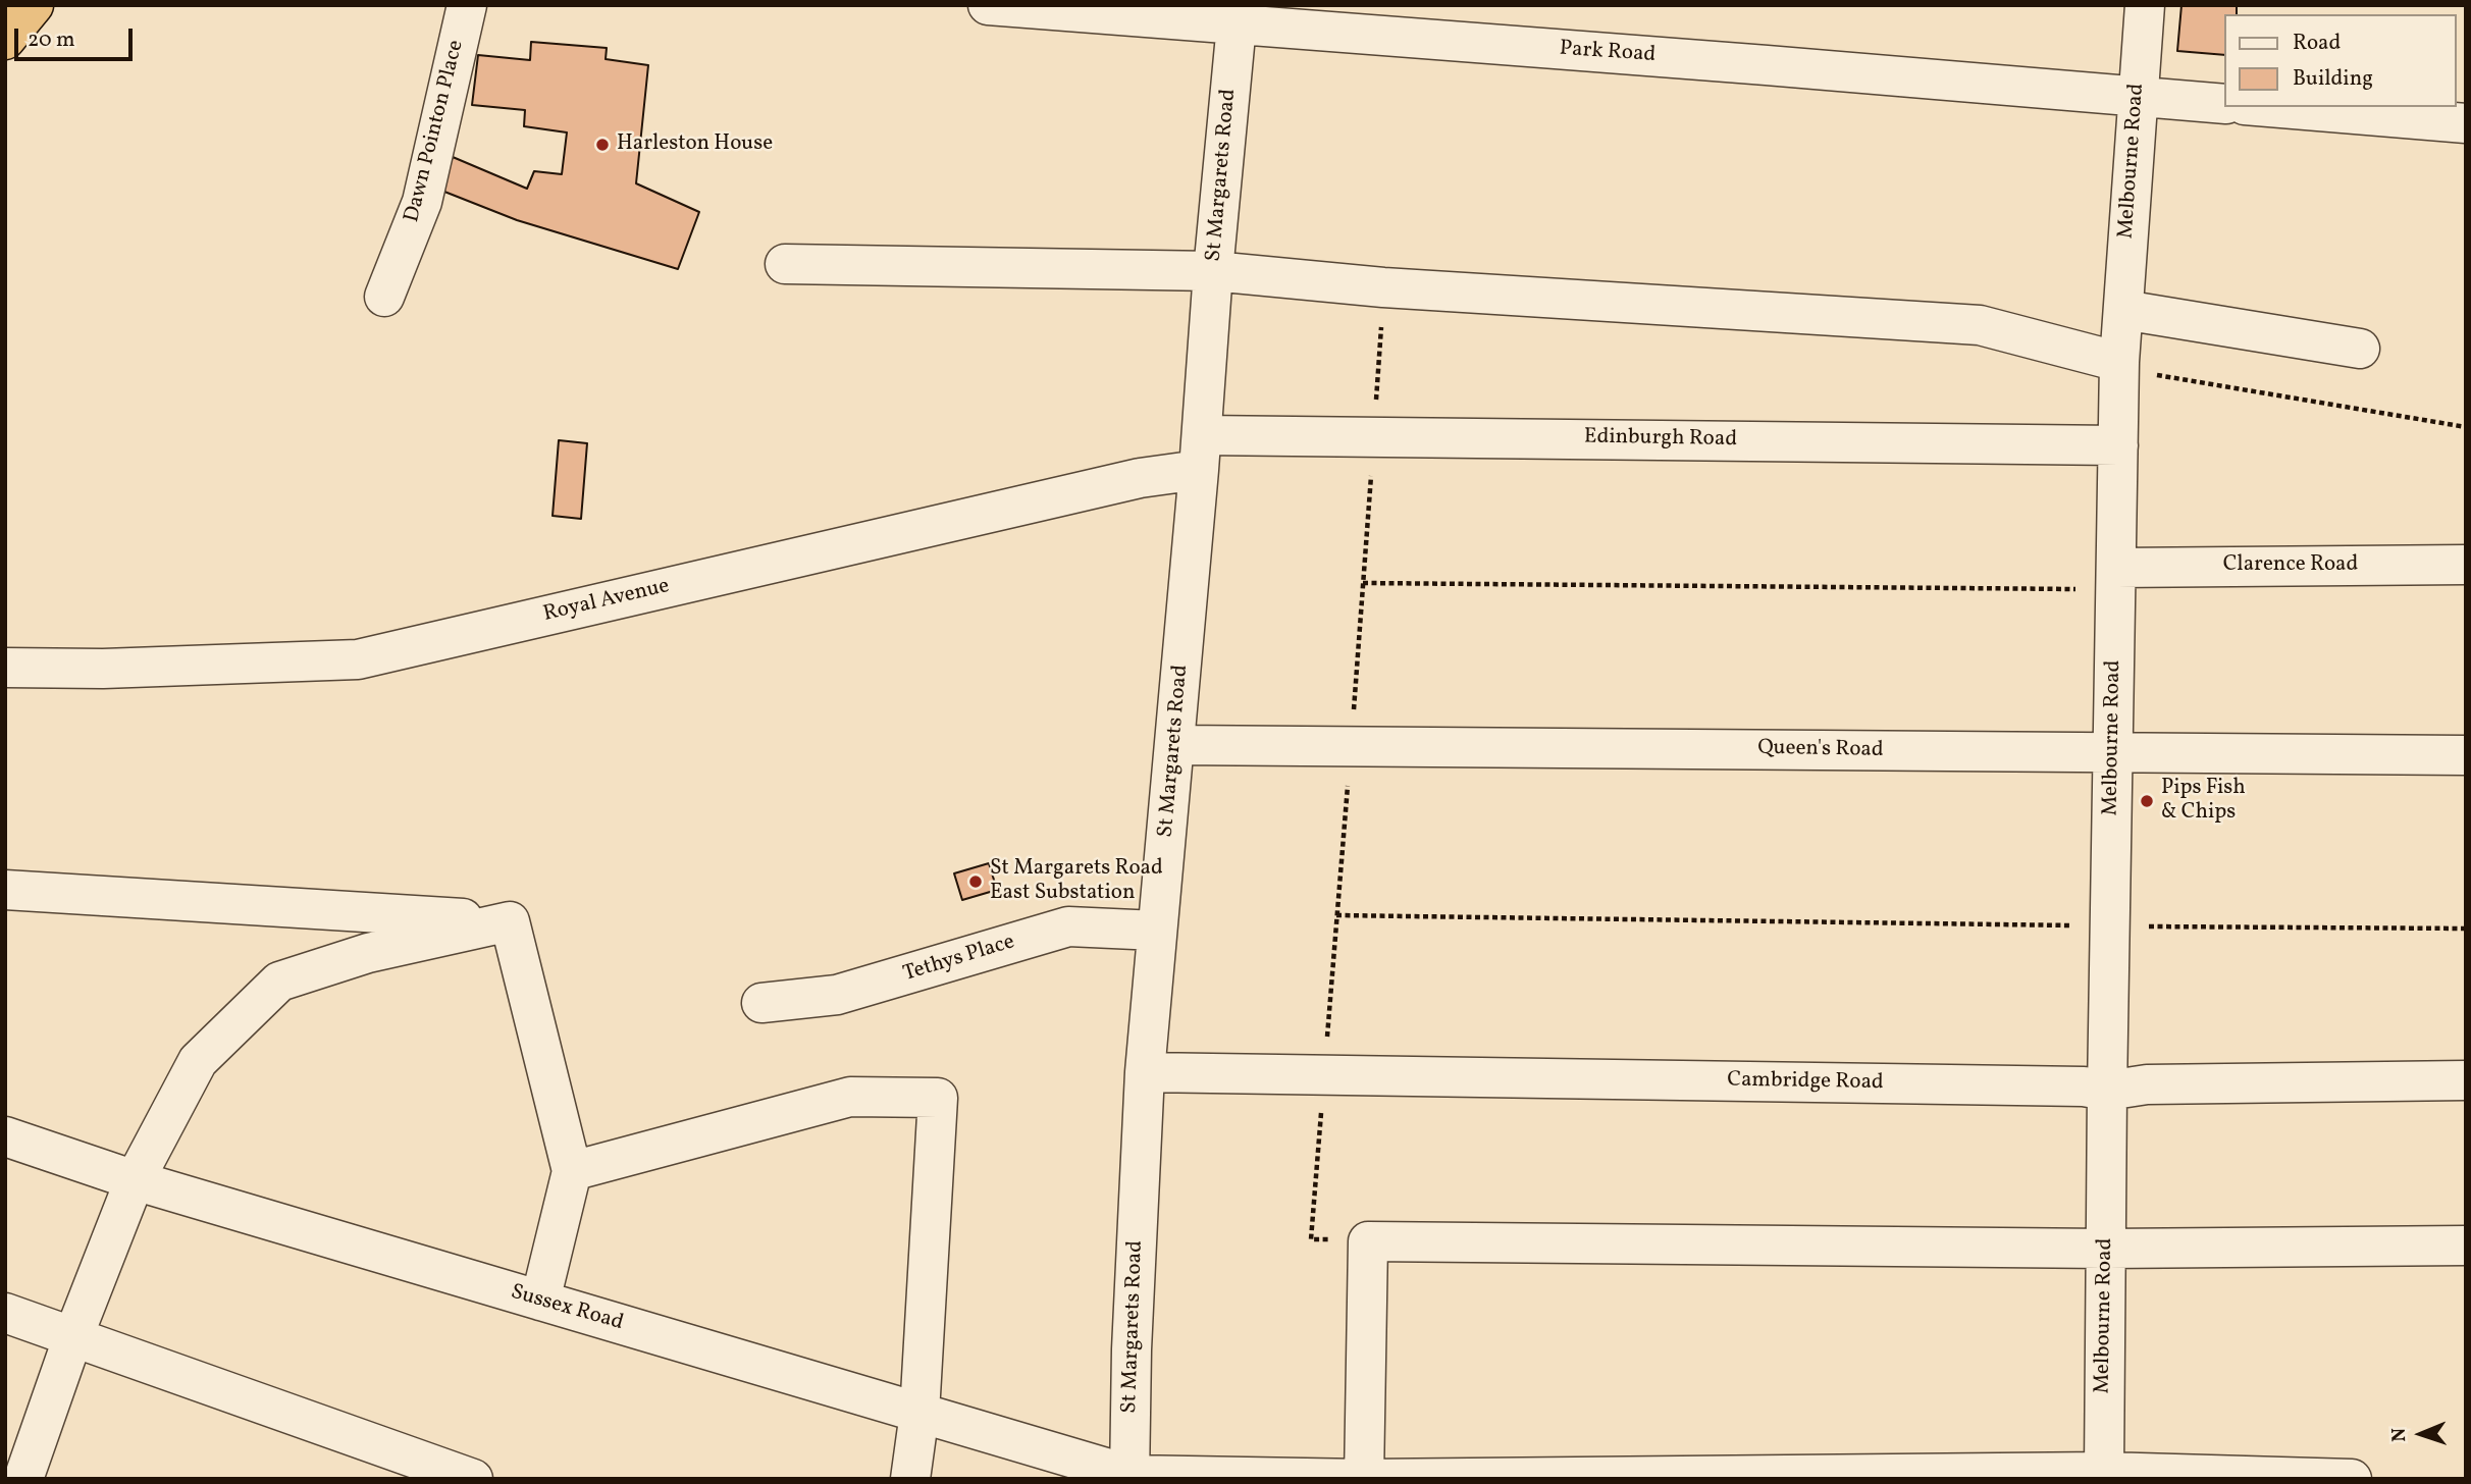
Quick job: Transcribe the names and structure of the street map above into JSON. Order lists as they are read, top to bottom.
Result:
{
  "streets": {
    "street": [
      "Park Road",
      "Dawn Pointon Place",
      "Melbourne Road",
      "St Margarets Road",
      "Edinburgh Road",
      "Clarence Road",
      "Royal Avenue",
      "Queen's Road",
      "Tethys Place",
      "Cambridge Road",
      "Sussex Road"
    ]
  },
  "crossings": [
    ["Park Road", "Melbourne Road"],
    ["Park Road", "St Margarets Road"],
    ["Melbourne Road", "Edinburgh Road"],
    ["Melbourne Road", "Clarence Road"],
    ["Melbourne Road", "Queen's Road"],
    ["Melbourne Road", "Cambridge Road"],
    ["Melbourne Road", "Sussex Road"],
    ["St Margarets Road", "Edinburgh Road"],
    ["St Margarets Road", "Royal Avenue"],
    ["St Margarets Road", "Queen's Road"],
    ["St Margarets Road", "Tethys Place"],
    ["St Margarets Road", "Cambridge Road"],
    ["St Margarets Road", "Sussex Road"],
    ["Edinburgh Road", "Royal Avenue"]
  ],
  "places": ["Harleston House", "Pips Fish & Chips", "St Margarets Road East Substation"],
  "legend": ["Road", "Building"],
  "scale_bar": "20 m",
  "north": "left"
}
